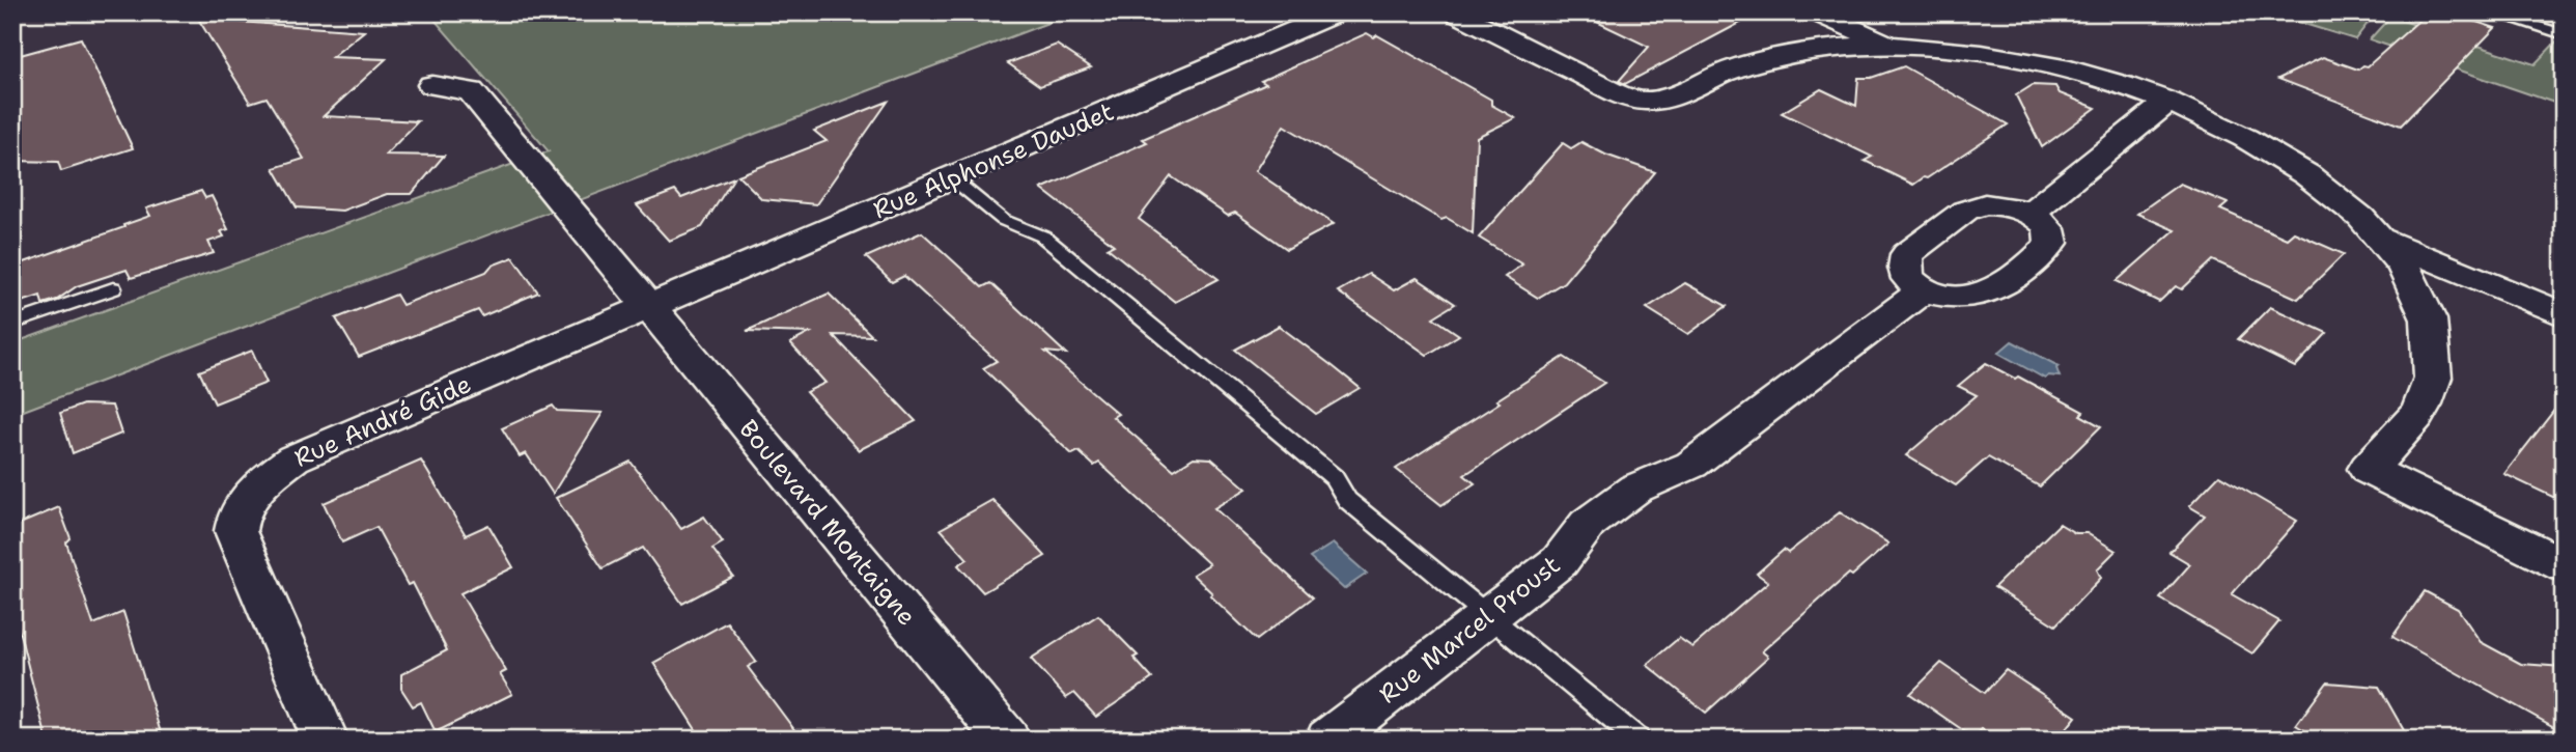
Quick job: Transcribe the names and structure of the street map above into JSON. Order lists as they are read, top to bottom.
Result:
{
  "streets": {
    "street": [
      "Rue Alphonse Daudet",
      "Rue André Gide",
      "Boulevard Montaigne",
      "Rue Marcel Proust"
    ]
  },
  "crossings": [
    ["Rue Alphonse Daudet", "Rue André Gide"],
    ["Rue Alphonse Daudet", "Boulevard Montaigne"],
    ["Rue André Gide", "Boulevard Montaigne"]
  ]
}
